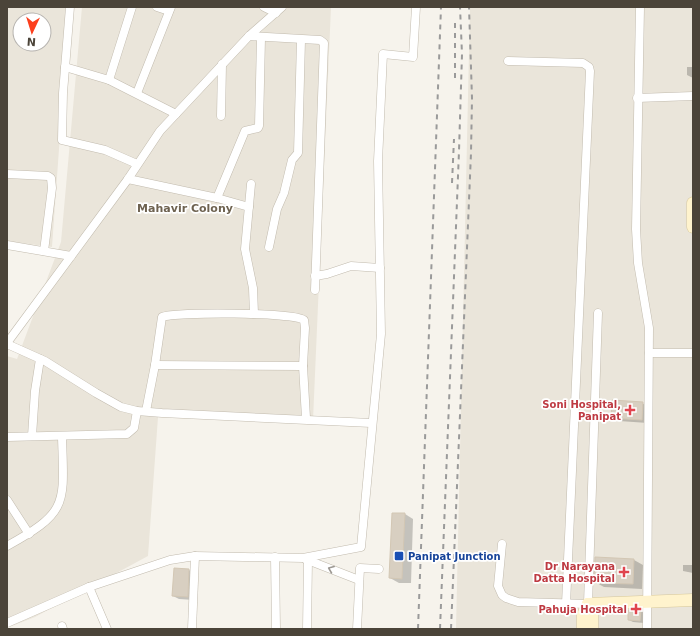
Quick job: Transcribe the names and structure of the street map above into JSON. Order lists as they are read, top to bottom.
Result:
{
  "districts": ["Mahavir Colony"],
  "places": {
    "health": ["Soni Hospital, Panipat", "Dr Narayana Datta Hospital", "Pahuja Hospital"],
    "transit": ["Panipat Junction"]
  },
  "north": "bottom"
}
